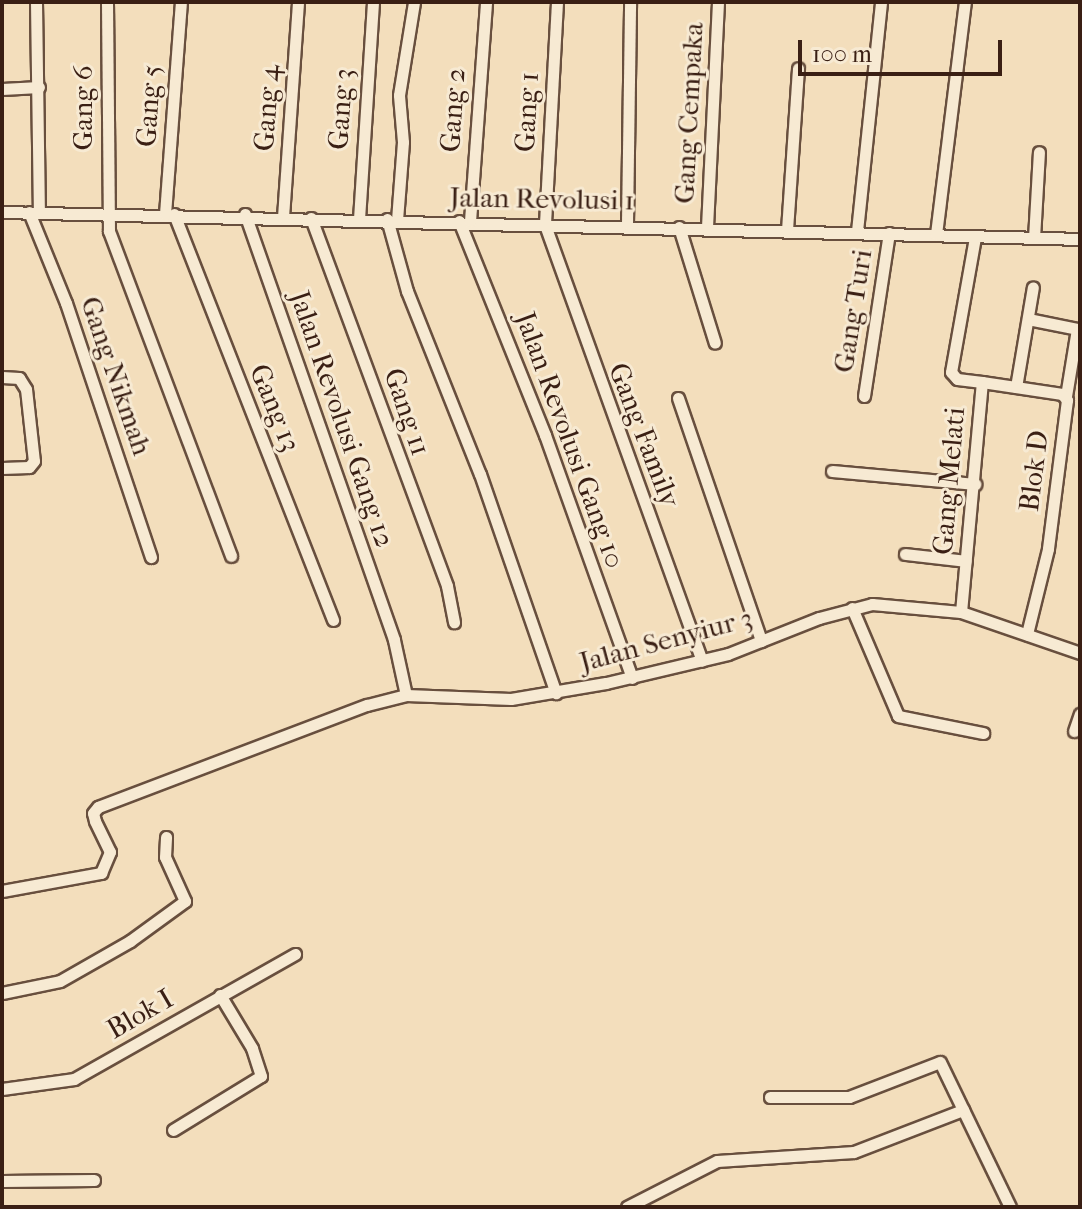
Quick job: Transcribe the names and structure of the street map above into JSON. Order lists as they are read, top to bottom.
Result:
{
  "streets": {
    "street": [
      "Gang 5",
      "Gang 6",
      "Gang 4",
      "Gang 3",
      "Gang 2",
      "Gang 1",
      "Gang Cempaka",
      "Jalan Revolusi 1",
      "Gang Turi",
      "Gang Nikmah",
      "Gang 13",
      "Gang 11",
      "Jalan Revolusi Gang 12",
      "Gang Family",
      "Jalan Revolusi Gang 10",
      "Blok D",
      "Gang Melati",
      "Jalan Senyiur 3",
      "Blok I"
    ]
  },
  "crossings": [
    ["Gang 5", "Jalan Revolusi 1"],
    ["Gang 5", "Gang 13"],
    ["Gang 6", "Jalan Revolusi 1"],
    ["Gang 4", "Jalan Revolusi 1"],
    ["Gang 3", "Jalan Revolusi 1"],
    ["Gang 2", "Jalan Revolusi 1"],
    ["Gang 2", "Jalan Revolusi Gang 10"],
    ["Gang 1", "Jalan Revolusi 1"],
    ["Gang 1", "Gang Family"],
    ["Gang Cempaka", "Jalan Revolusi 1"],
    ["Jalan Revolusi 1", "Gang Turi"],
    ["Jalan Revolusi 1", "Gang Nikmah"],
    ["Jalan Revolusi 1", "Gang 13"],
    ["Jalan Revolusi 1", "Gang 11"],
    ["Jalan Revolusi 1", "Jalan Revolusi Gang 12"],
    ["Jalan Revolusi 1", "Gang Family"],
    ["Jalan Revolusi 1", "Jalan Revolusi Gang 10"],
    ["Jalan Revolusi 1", "Gang Melati"],
    ["Jalan Revolusi Gang 12", "Jalan Senyiur 3"],
    ["Gang Family", "Jalan Senyiur 3"],
    ["Jalan Revolusi Gang 10", "Jalan Senyiur 3"],
    ["Blok D", "Gang Melati"],
    ["Blok D", "Jalan Senyiur 3"],
    ["Gang Melati", "Jalan Senyiur 3"]
  ],
  "scale_bar": "100 m"
}
